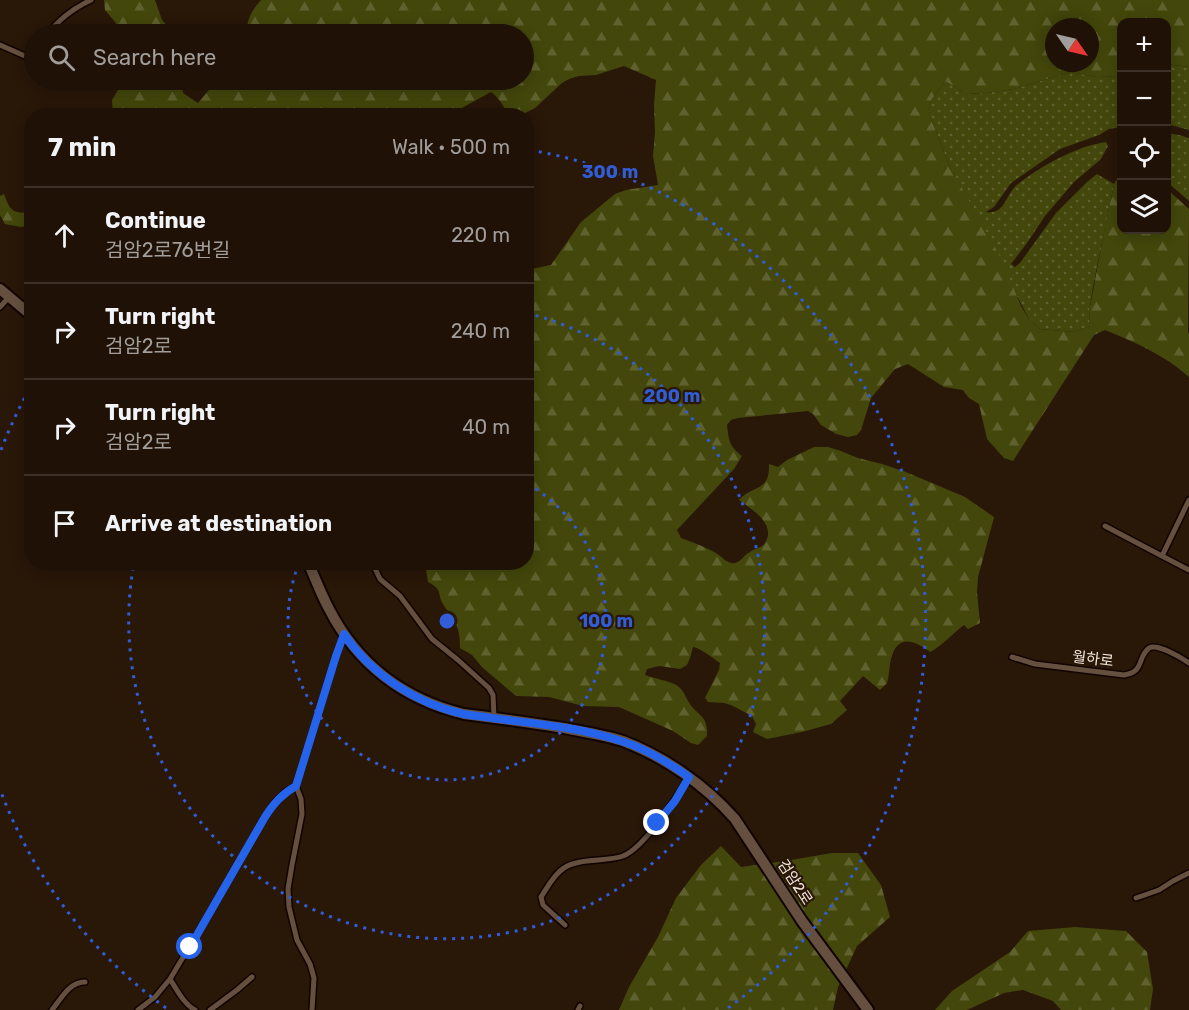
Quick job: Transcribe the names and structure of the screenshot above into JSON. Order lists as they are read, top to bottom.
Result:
{
  "streets": {
    "street": ["검암2로"],
    "lane": ["월하로"]
  },
  "north": "bottom right",
  "page": {
    "map_buttons": ["+", "−"],
    "search": "Search here",
    "heading": ["7 min", "Walk · 500 m"],
    "list": [
      ["Continue", "검암2로76번길", "220 m"],
      ["Turn right", "검암2로", "240 m"],
      ["Turn right", "검암2로", "40 m"],
      "Arrive at destination"
    ]
  },
  "rings": ["300 m", "200 m", "100 m"]
}
